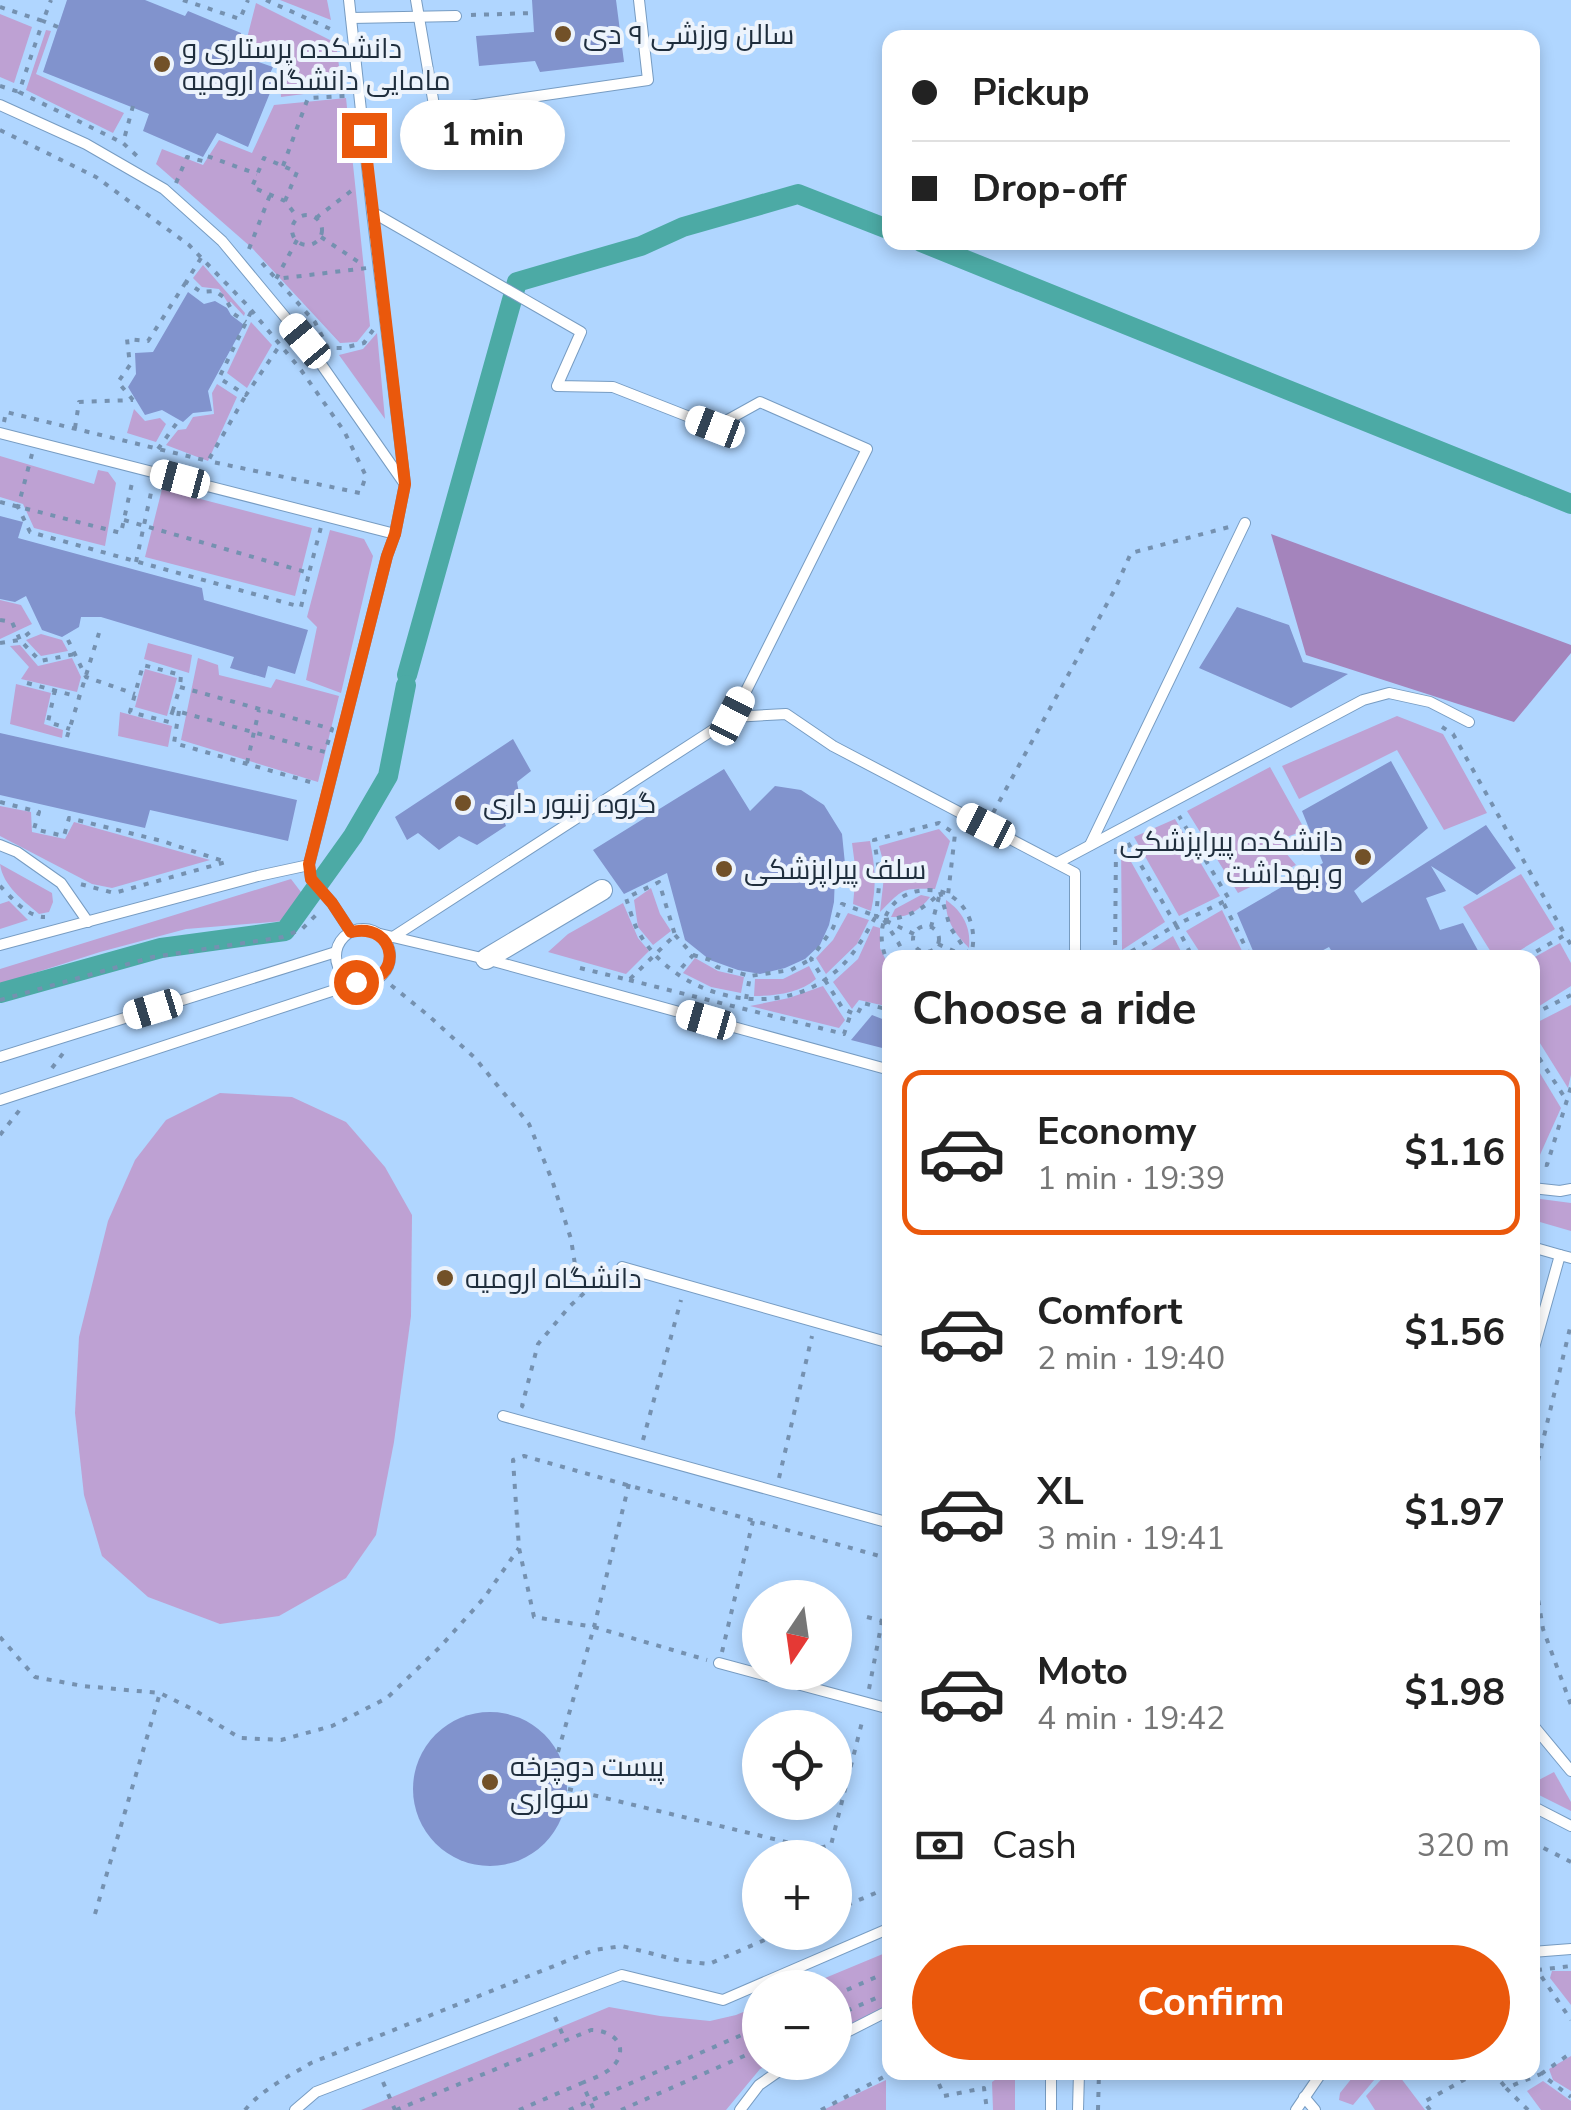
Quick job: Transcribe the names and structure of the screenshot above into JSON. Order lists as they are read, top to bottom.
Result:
{
  "places": [
    "سالن ورزشی ۹ دی",
    "دانشکده پرستاری و مامایی دانشگاه ارومیه",
    "گروه زنبور داری",
    "دانشکده پیراپزشکی و بهداشت",
    "سلف پیراپزشکی",
    "دانشگاه ارومیه",
    "پیست دوچرخه سواری"
  ],
  "north": "bottom",
  "page": {
    "banner": ["Pickup", "Drop-off"],
    "bubble": "1 min",
    "heading": "Choose a ride",
    "list": [
      {
        "name": "Economy",
        "note": "1 min · 19:39",
        "value": "$1.16"
      },
      {
        "name": "Comfort",
        "note": "2 min · 19:40",
        "value": "$1.56"
      },
      {
        "name": "XL",
        "note": "3 min · 19:41",
        "value": "$1.97"
      },
      {
        "name": "Moto",
        "note": "4 min · 19:42",
        "value": "$1.98"
      }
    ],
    "map_buttons": ["+", "−"],
    "pay": ["Cash", "320 m"],
    "buttons": "Confirm"
  }
}
